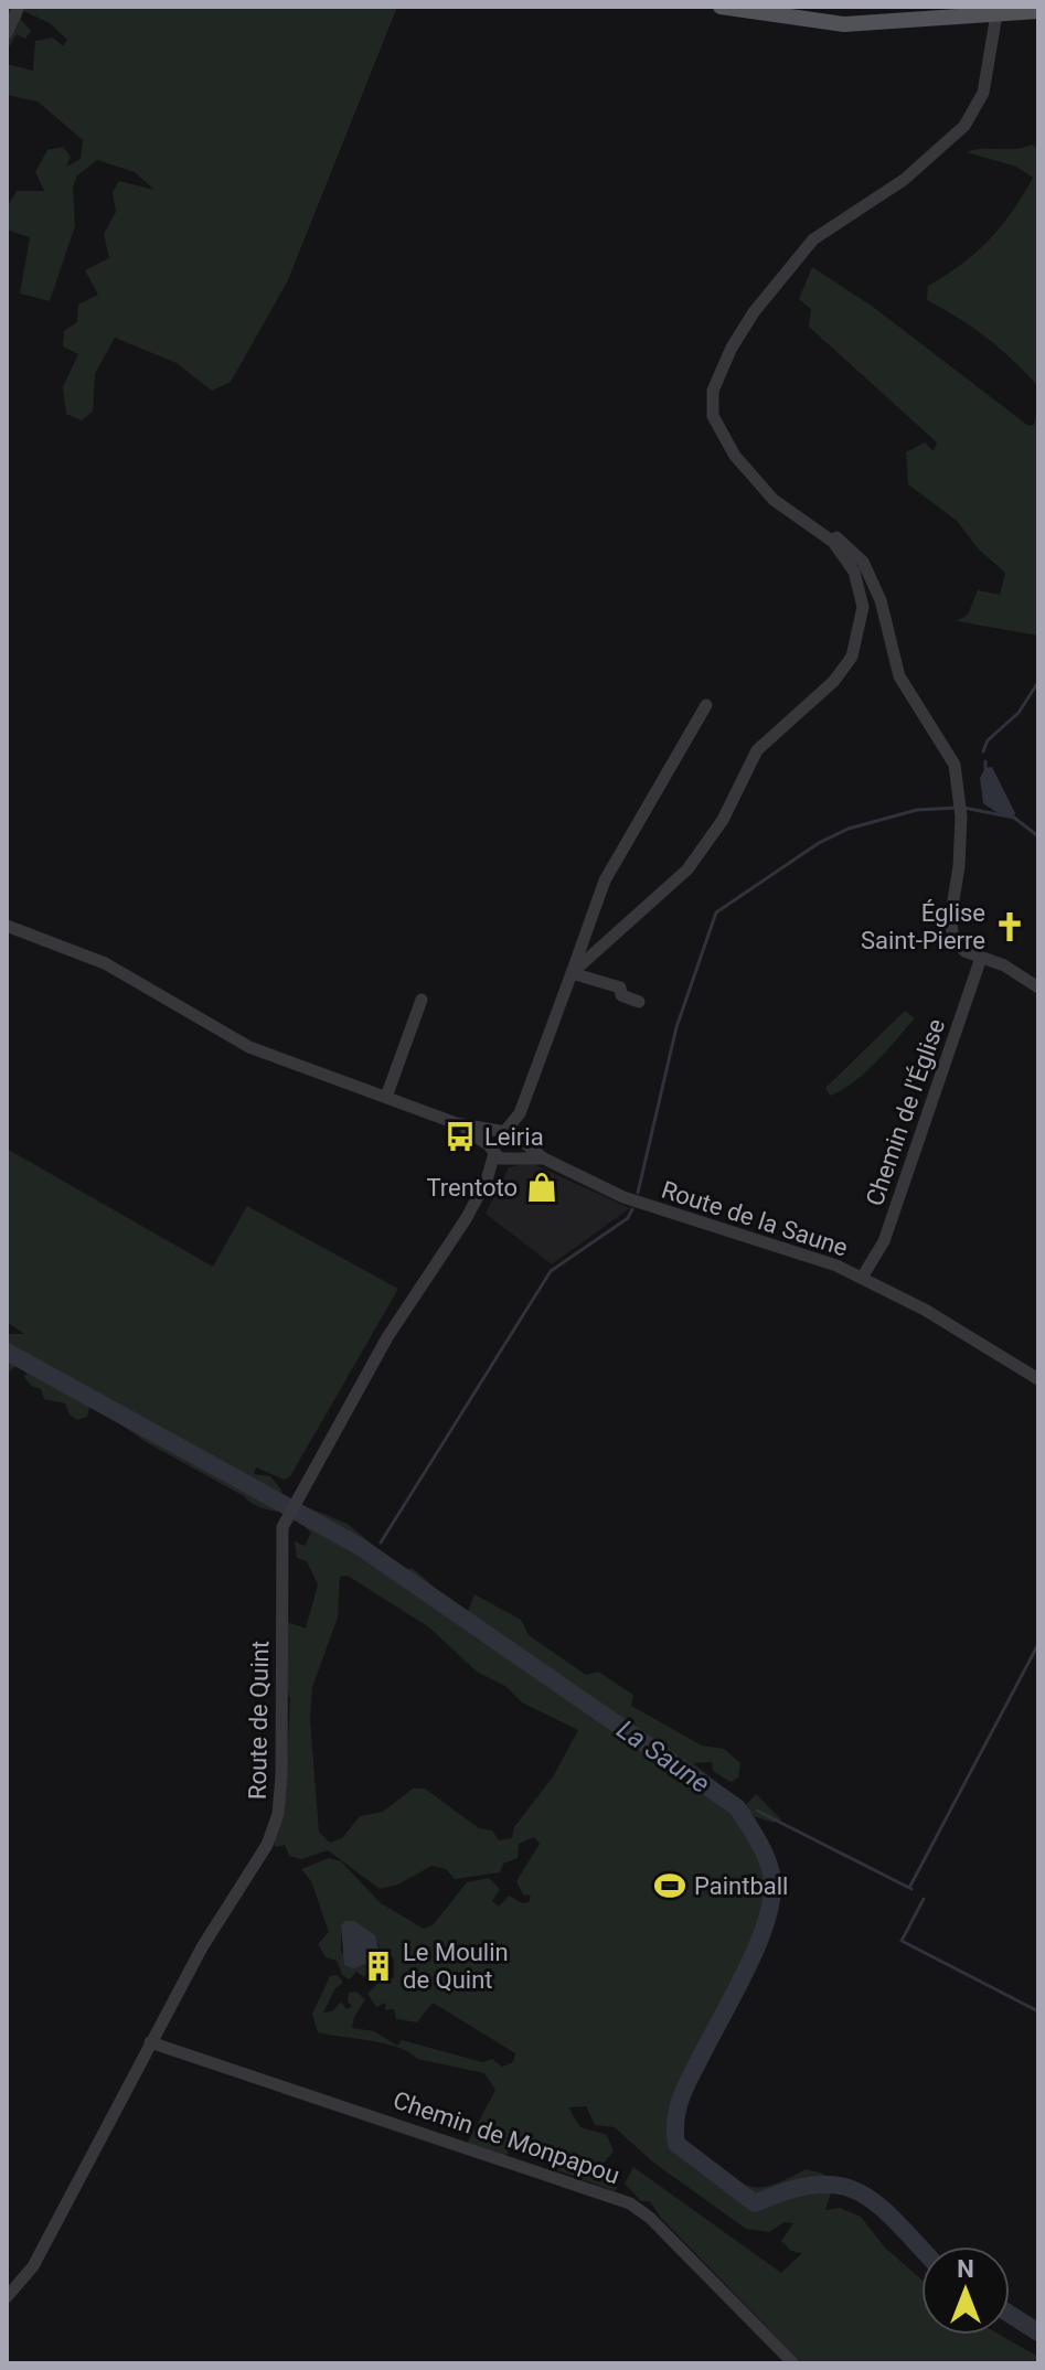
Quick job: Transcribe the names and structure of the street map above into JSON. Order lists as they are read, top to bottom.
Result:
{
  "streets": {
    "street": [
      "Chemin de l'Église",
      "Route de la Saune",
      "Route de Quint",
      "Chemin de Monpapou"
    ]
  },
  "crossings": [
    ["Chemin de l'Église", "Route de la Saune"],
    ["Route de la Saune", "Route de Quint"],
    ["Route de Quint", "Chemin de Monpapou"]
  ],
  "water": ["La Saune"],
  "places": {
    "church": ["Église Saint-Pierre"],
    "bus stop": ["Leiria"],
    "shop": ["Trentoto"],
    "sports": ["Paintball"],
    "building": ["Le Moulin de Quint"]
  },
  "north": "top"
}
